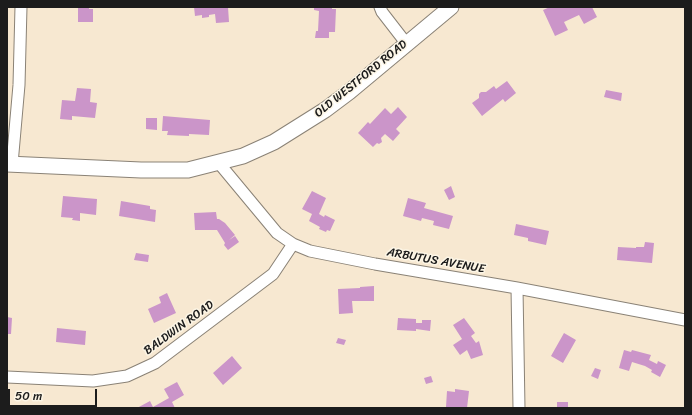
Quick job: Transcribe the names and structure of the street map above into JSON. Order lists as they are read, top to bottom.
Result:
{
  "streets": {
    "main road": ["OLD WESTFORD ROAD"],
    "street": ["ARBUTUS AVENUE", "BALDWIN ROAD"]
  },
  "crossings": [
    ["OLD WESTFORD ROAD", "ARBUTUS AVENUE"],
    ["ARBUTUS AVENUE", "BALDWIN ROAD"]
  ],
  "scale_bar": "50 m"
}
